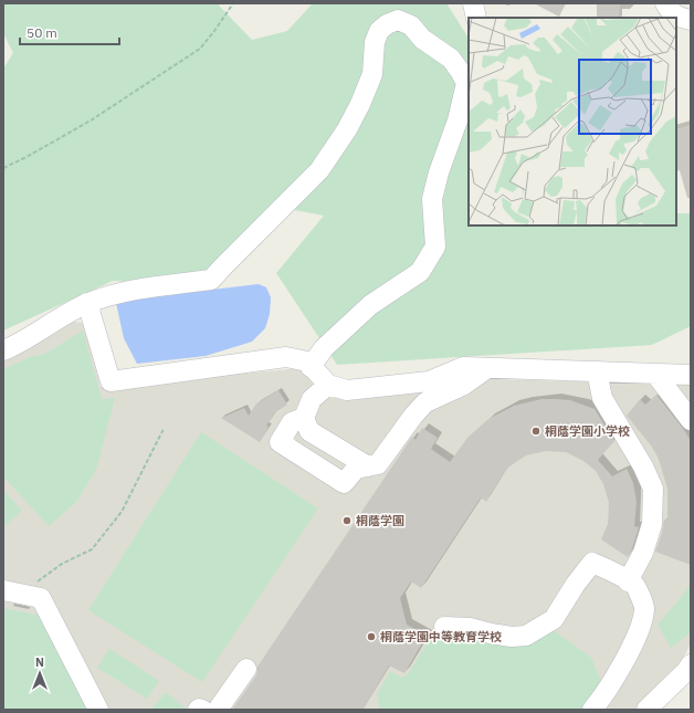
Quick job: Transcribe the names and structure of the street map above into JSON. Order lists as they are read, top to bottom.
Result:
{
  "places": ["桐蔭学園小学校", "桐蔭学園", "桐蔭学園中等教育学校"],
  "scale_bar": "50 m",
  "north": "top"
}
